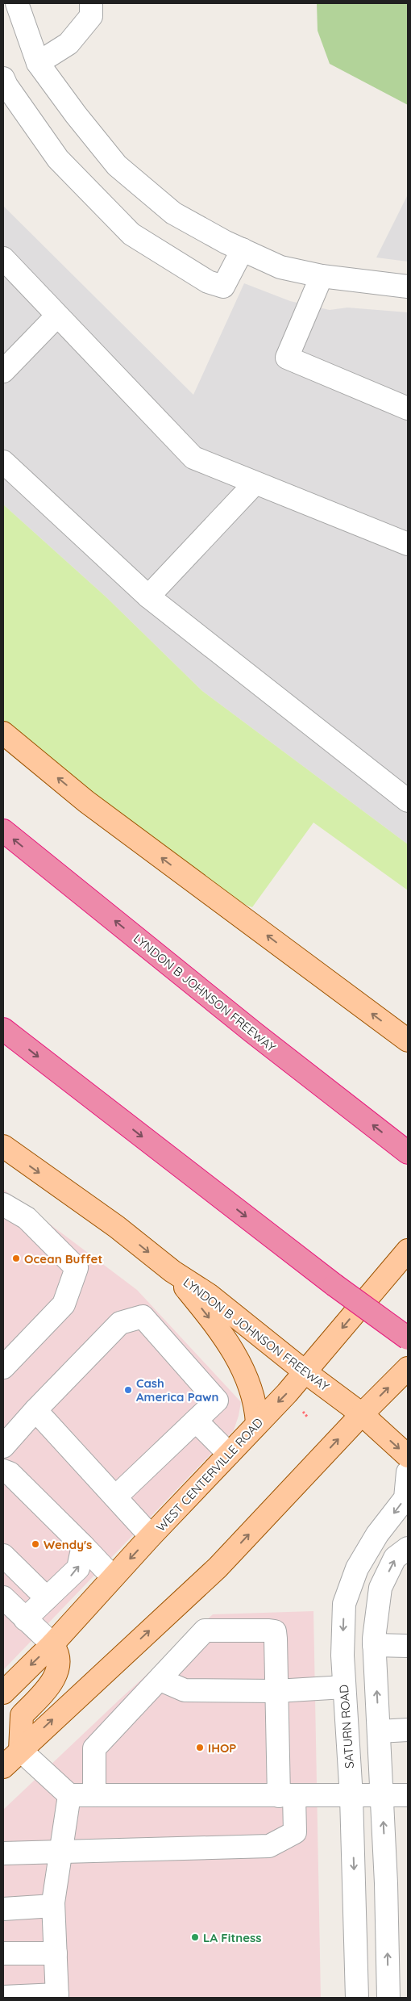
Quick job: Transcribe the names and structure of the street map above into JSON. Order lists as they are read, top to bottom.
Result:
{
  "streets": {
    "highway": ["LYNDON B JOHNSON FREEWAY"],
    "main road": ["WEST CENTERVILLE ROAD"],
    "street": ["SATURN ROAD"]
  },
  "crossings": [
    ["LYNDON B JOHNSON FREEWAY", "WEST CENTERVILLE ROAD"]
  ],
  "places": [
    "Ocean Buffet",
    "Cash America Pawn",
    "Wendy's",
    "IHOP",
    "LA Fitness"
  ]
}
